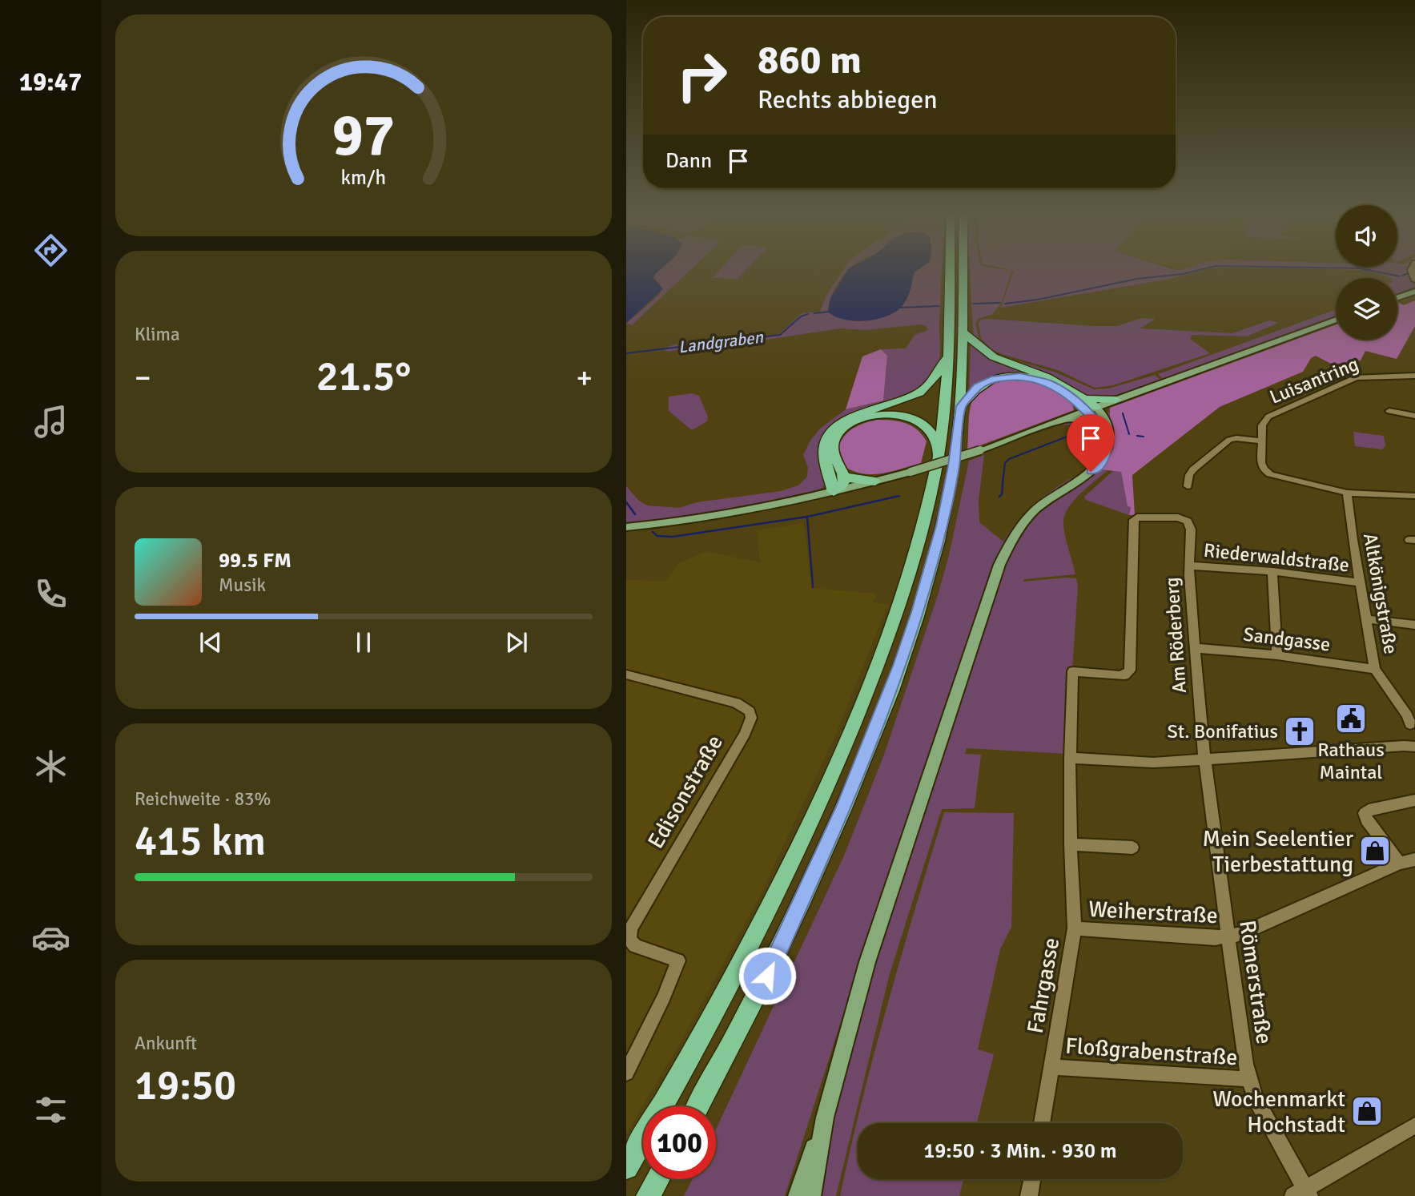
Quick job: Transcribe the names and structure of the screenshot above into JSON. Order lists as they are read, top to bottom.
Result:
{
  "streets": {
    "street": [
      "Luisantring",
      "Riederwaldstraße",
      "Altkönigstraße",
      "Am Röderberg",
      "Sandgasse",
      "Edisonstraße",
      "Weiherstraße",
      "Römerstraße",
      "Fahrgasse",
      "Floßgrabenstraße"
    ]
  },
  "crossings": [
    ["Luisantring", "Altkönigstraße"],
    ["Riederwaldstraße", "Altkönigstraße"],
    ["Riederwaldstraße", "Am Röderberg"],
    ["Altkönigstraße", "Sandgasse"],
    ["Am Röderberg", "Sandgasse"],
    ["Am Röderberg", "Römerstraße"],
    ["Am Röderberg", "Fahrgasse"],
    ["Weiherstraße", "Römerstraße"],
    ["Weiherstraße", "Fahrgasse"],
    ["Römerstraße", "Floßgrabenstraße"],
    ["Fahrgasse", "Floßgrabenstraße"]
  ],
  "water": ["Landgraben"],
  "places": {
    "public building": ["Rathaus Maintal"],
    "church": ["St. Bonifatius"],
    "shop": ["Mein Seelentier Tierbestattung", "Wochenmarkt Hochstadt"]
  },
  "page": {
    "tabs": "19:47",
    "turn": ["860 m", "Rechts abbiegen"],
    "then": "Dann",
    "tile": [
      "Klima",
      ["Reichweite · 83%", "415 km"],
      ["Ankunft", "19:50"]
    ],
    "heat": ["−", "21.5°", "+"],
    "song": ["99.5 FM", "Musik"],
    "limit": "100",
    "trip": "19:50 · 3 Min. · 930 m",
    "gauge": ["97", "km/h"]
  }
}
